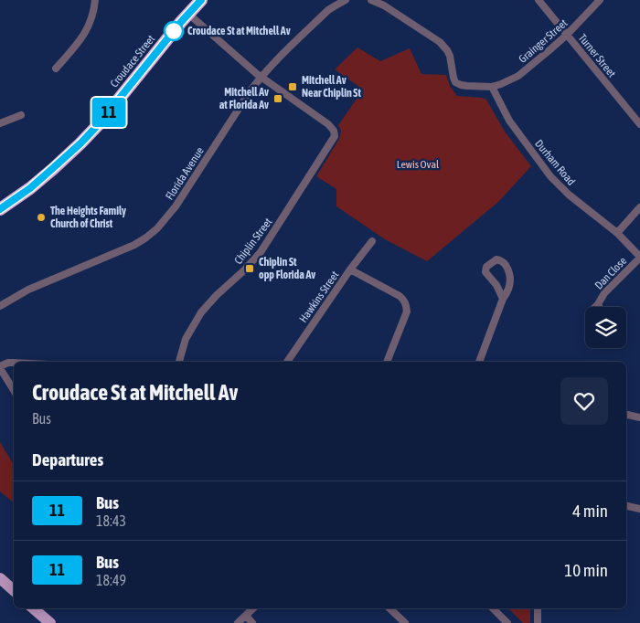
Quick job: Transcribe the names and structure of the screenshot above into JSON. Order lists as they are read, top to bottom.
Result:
{
  "streets": {
    "highway": ["Croudace Street"],
    "street": [
      "Grainger Street",
      "Turner Street",
      "Durham Road",
      "Florida Avenue",
      "Chiplin Street",
      "Dan Close",
      "Hawkins Street"
    ]
  },
  "crossings": [
    ["Grainger Street", "Turner Street"],
    ["Grainger Street", "Durham Road"],
    ["Durham Road", "Dan Close"],
    ["Florida Avenue", "Chiplin Street"]
  ],
  "parks": ["Lewis Oval"],
  "places": {
    "other": ["Croudace St at Mitchell Av", "The Heights Family Church of Christ"],
    "transit": ["Mitchell Av Near Chiplin St", "Mitchell Av at Florida Av", "Chiplin St opp Florida Av"]
  },
  "lines": ["bus line 11"],
  "page": {
    "on_map": "11",
    "heading": [
      ["Croudace St at Mitchell Av", "Bus"],
      "Departures"
    ],
    "list": [
      {
        "mark": "11",
        "name": "Bus",
        "note": "18:43",
        "value": "4 min"
      },
      {
        "mark": "11",
        "name": "Bus",
        "note": "18:49",
        "value": "10 min"
      }
    ]
  }
}
